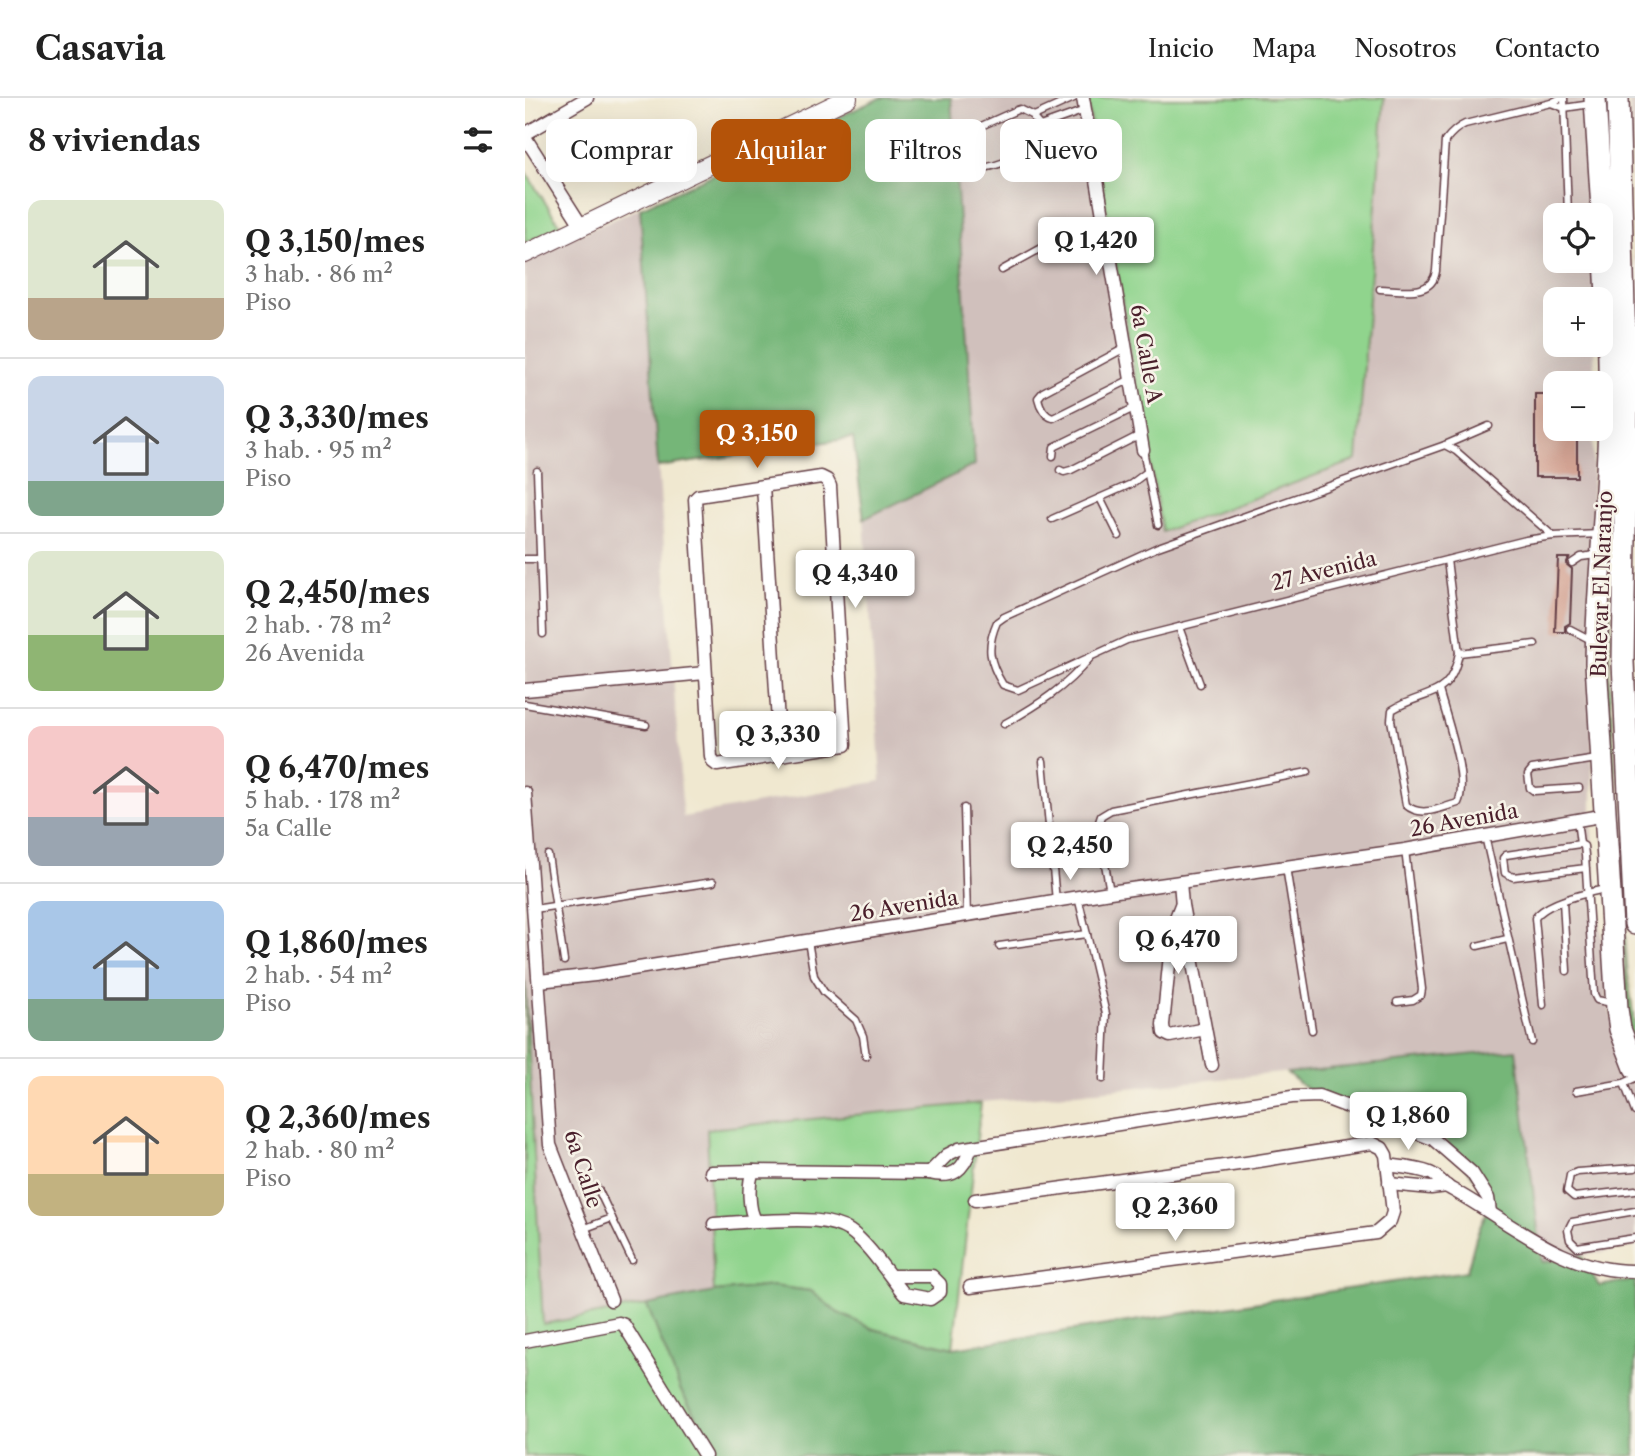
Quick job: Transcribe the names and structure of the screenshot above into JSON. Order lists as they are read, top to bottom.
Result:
{
  "streets": {
    "main road": ["Bulevar El Naranjo"],
    "street": [
      "6a Calle A",
      "27 Avenida",
      "26 Avenida",
      "6a Calle"
    ]
  },
  "crossings": [
    ["27 Avenida", "Bulevar El Naranjo"],
    ["Bulevar El Naranjo", "26 Avenida"],
    ["26 Avenida", "6a Calle"]
  ],
  "page": {
    "header": "Casavia",
    "nav": [
      "Inicio",
      "Mapa",
      "Nosotros",
      "Contacto"
    ],
    "heading": "8 viviendas",
    "chip": [
      "Comprar",
      "Alquilar",
      "Filtros",
      "Nuevo"
    ],
    "list": [
      {
        "name": "Q 3,150/mes",
        "note": "3 hab. · 86 m² · Piso"
      },
      {
        "name": "Q 3,330/mes",
        "note": "3 hab. · 95 m² · Piso"
      },
      {
        "name": "Q 2,450/mes",
        "note": "2 hab. · 78 m² · 26 Avenida"
      },
      {
        "name": "Q 6,470/mes",
        "note": "5 hab. · 178 m² · 5a Calle"
      },
      {
        "name": "Q 1,860/mes",
        "note": "2 hab. · 54 m² · Piso"
      },
      {
        "name": "Q 2,360/mes",
        "note": "2 hab. · 80 m² · Piso"
      }
    ],
    "map_buttons": ["+", "−"],
    "price": [
      "Q 1,420",
      "Q 3,150",
      "Q 4,340",
      "Q 3,330",
      "Q 2,450",
      "Q 6,470",
      "Q 1,860",
      "Q 2,360"
    ]
  }
}
